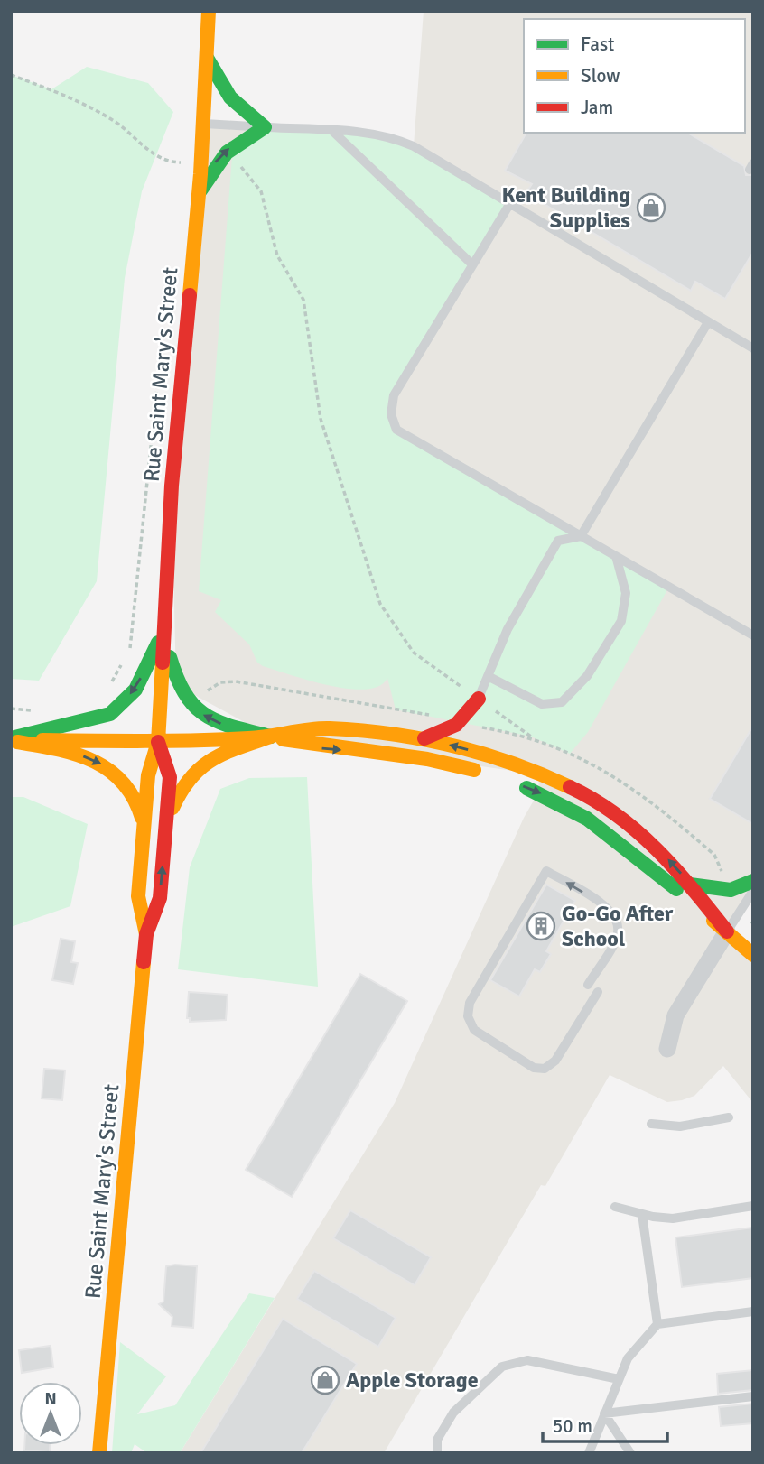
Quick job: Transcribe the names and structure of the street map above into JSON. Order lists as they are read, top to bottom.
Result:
{
  "streets": {
    "main road": ["Rue Saint Mary's Street"]
  },
  "places": {
    "shop": ["Kent Building Supplies", "Apple Storage"],
    "building": ["Go-Go After School"]
  },
  "legend": ["Fast", "Slow", "Jam"],
  "scale_bar": "50 m",
  "north": "top"
}
